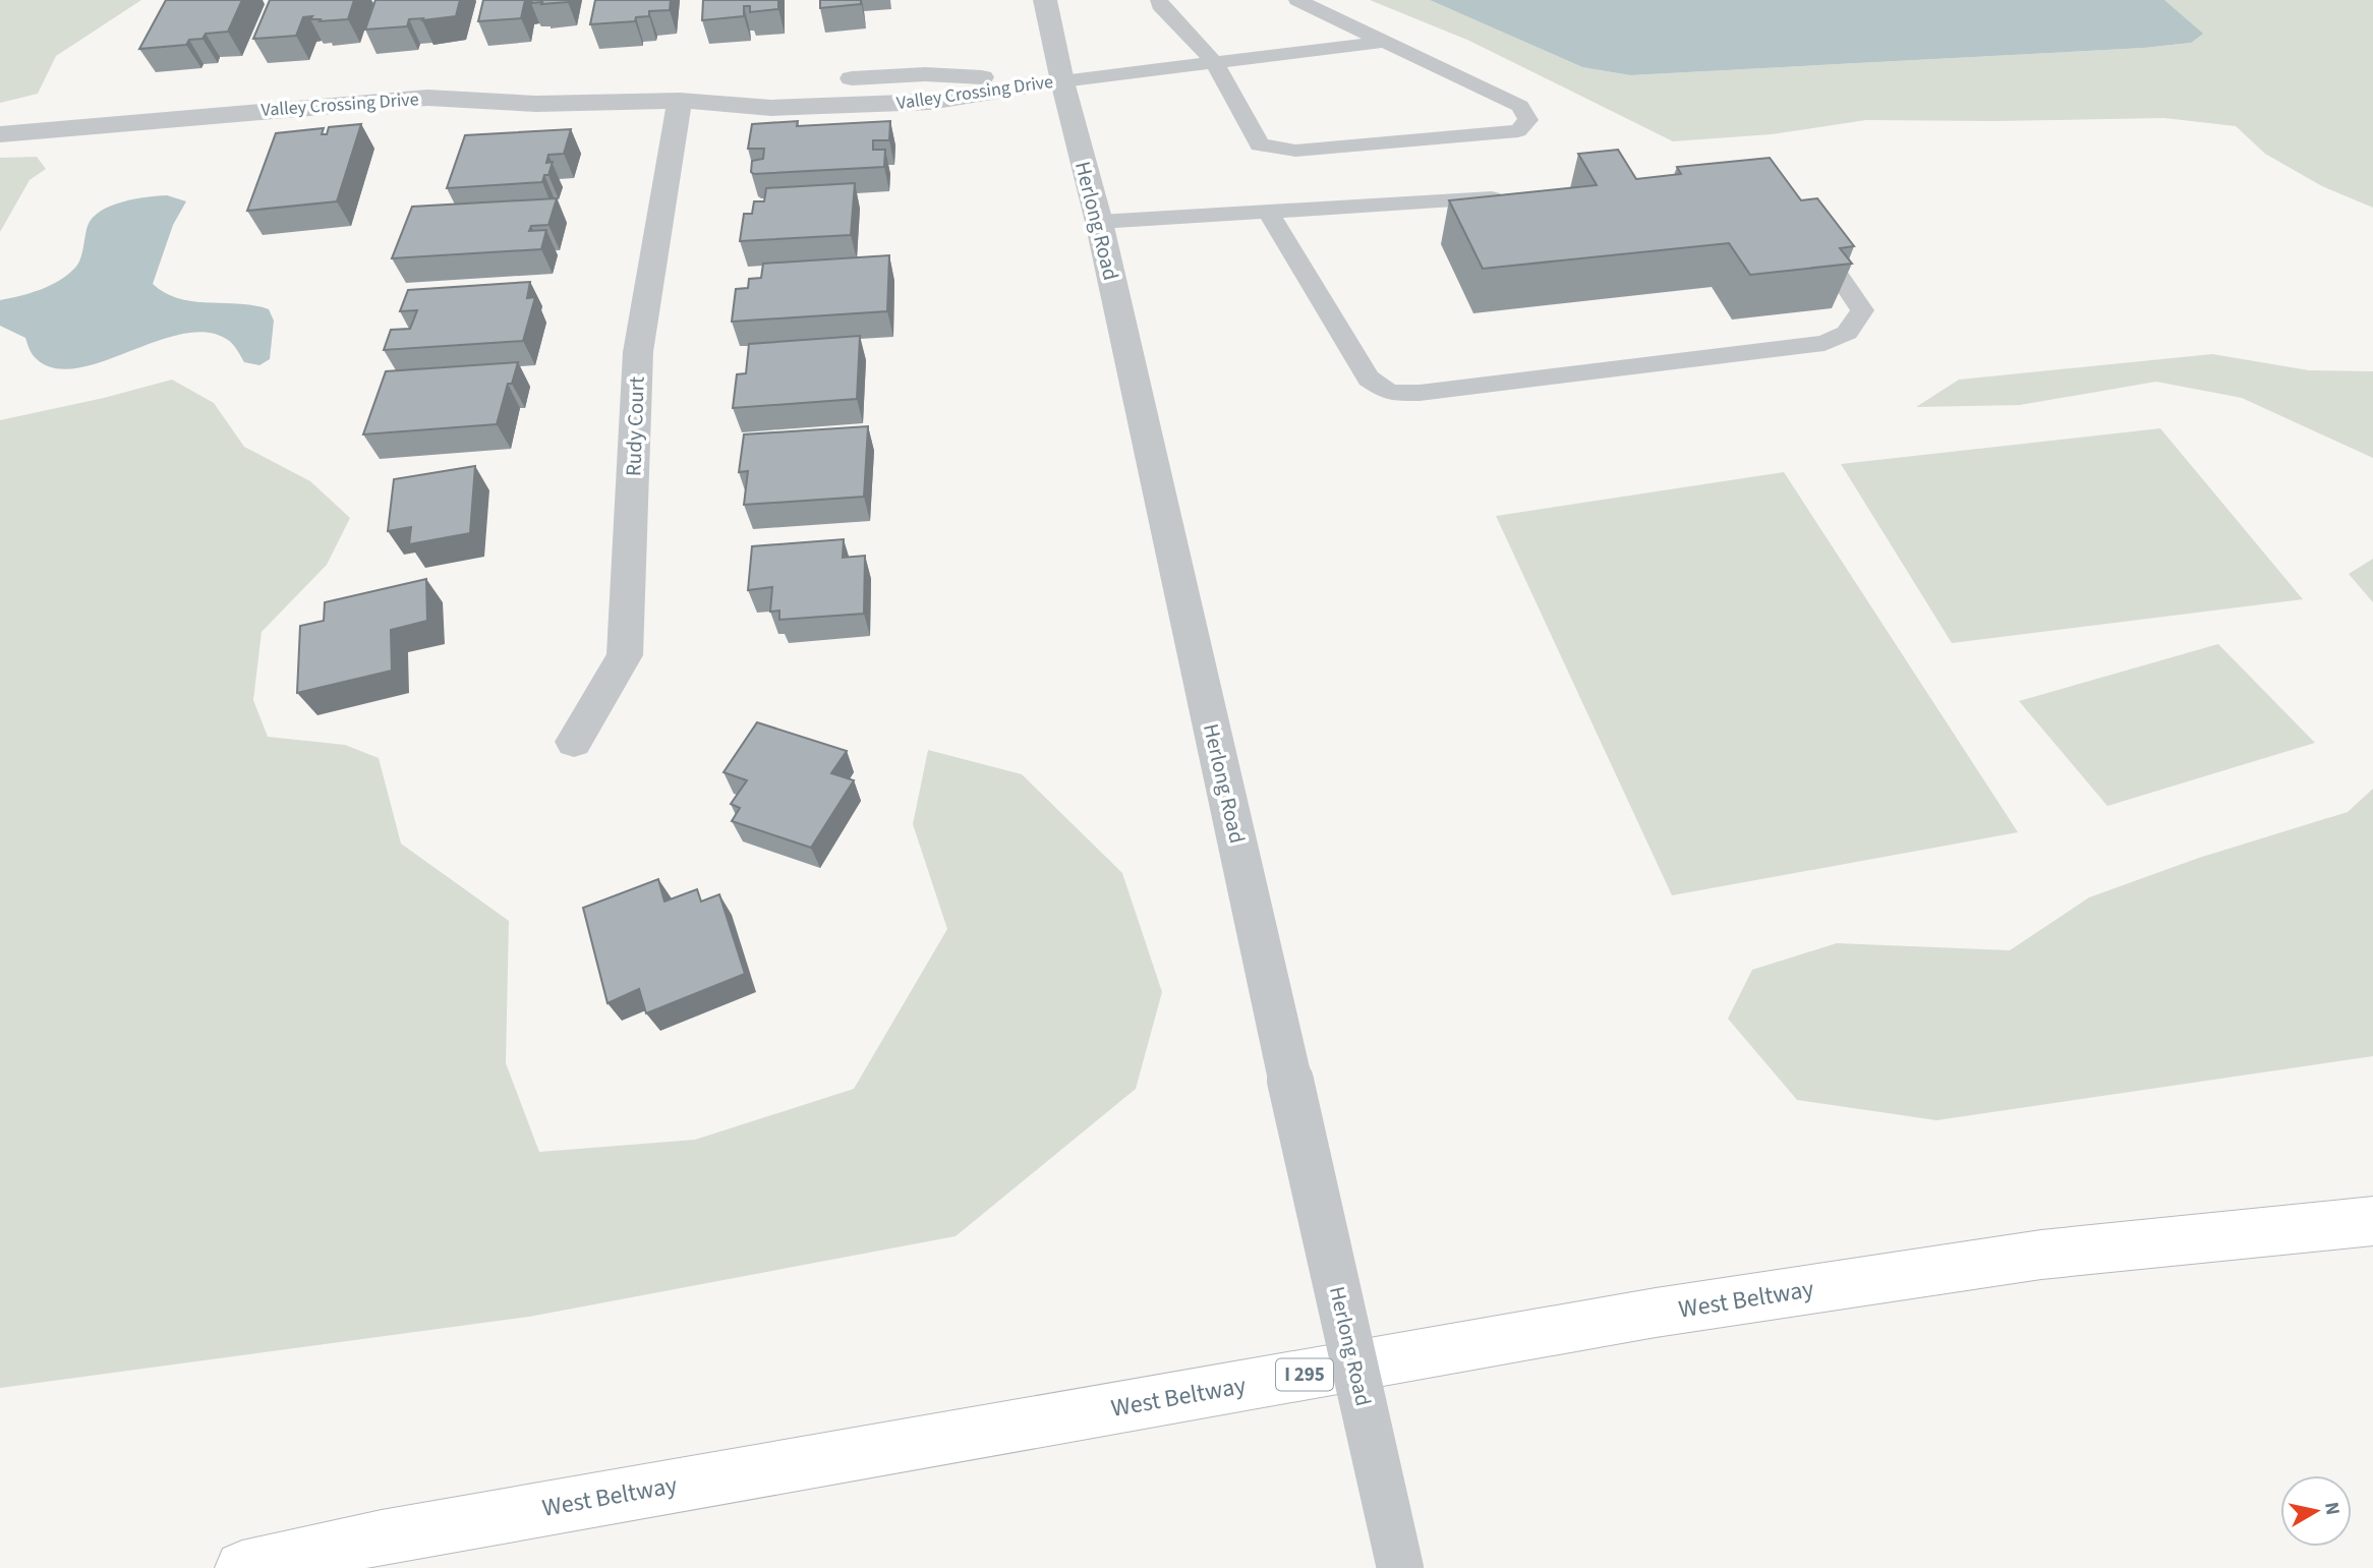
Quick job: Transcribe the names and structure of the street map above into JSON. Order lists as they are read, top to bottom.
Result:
{
  "streets": {
    "highway": ["West Beltway", "I 295"],
    "street": ["Valley Crossing Drive", "Herlong Road", "Rudy Court"]
  },
  "crossings": [
    ["Valley Crossing Drive", "Herlong Road"],
    ["Valley Crossing Drive", "Rudy Court"]
  ],
  "north": "right"
}
